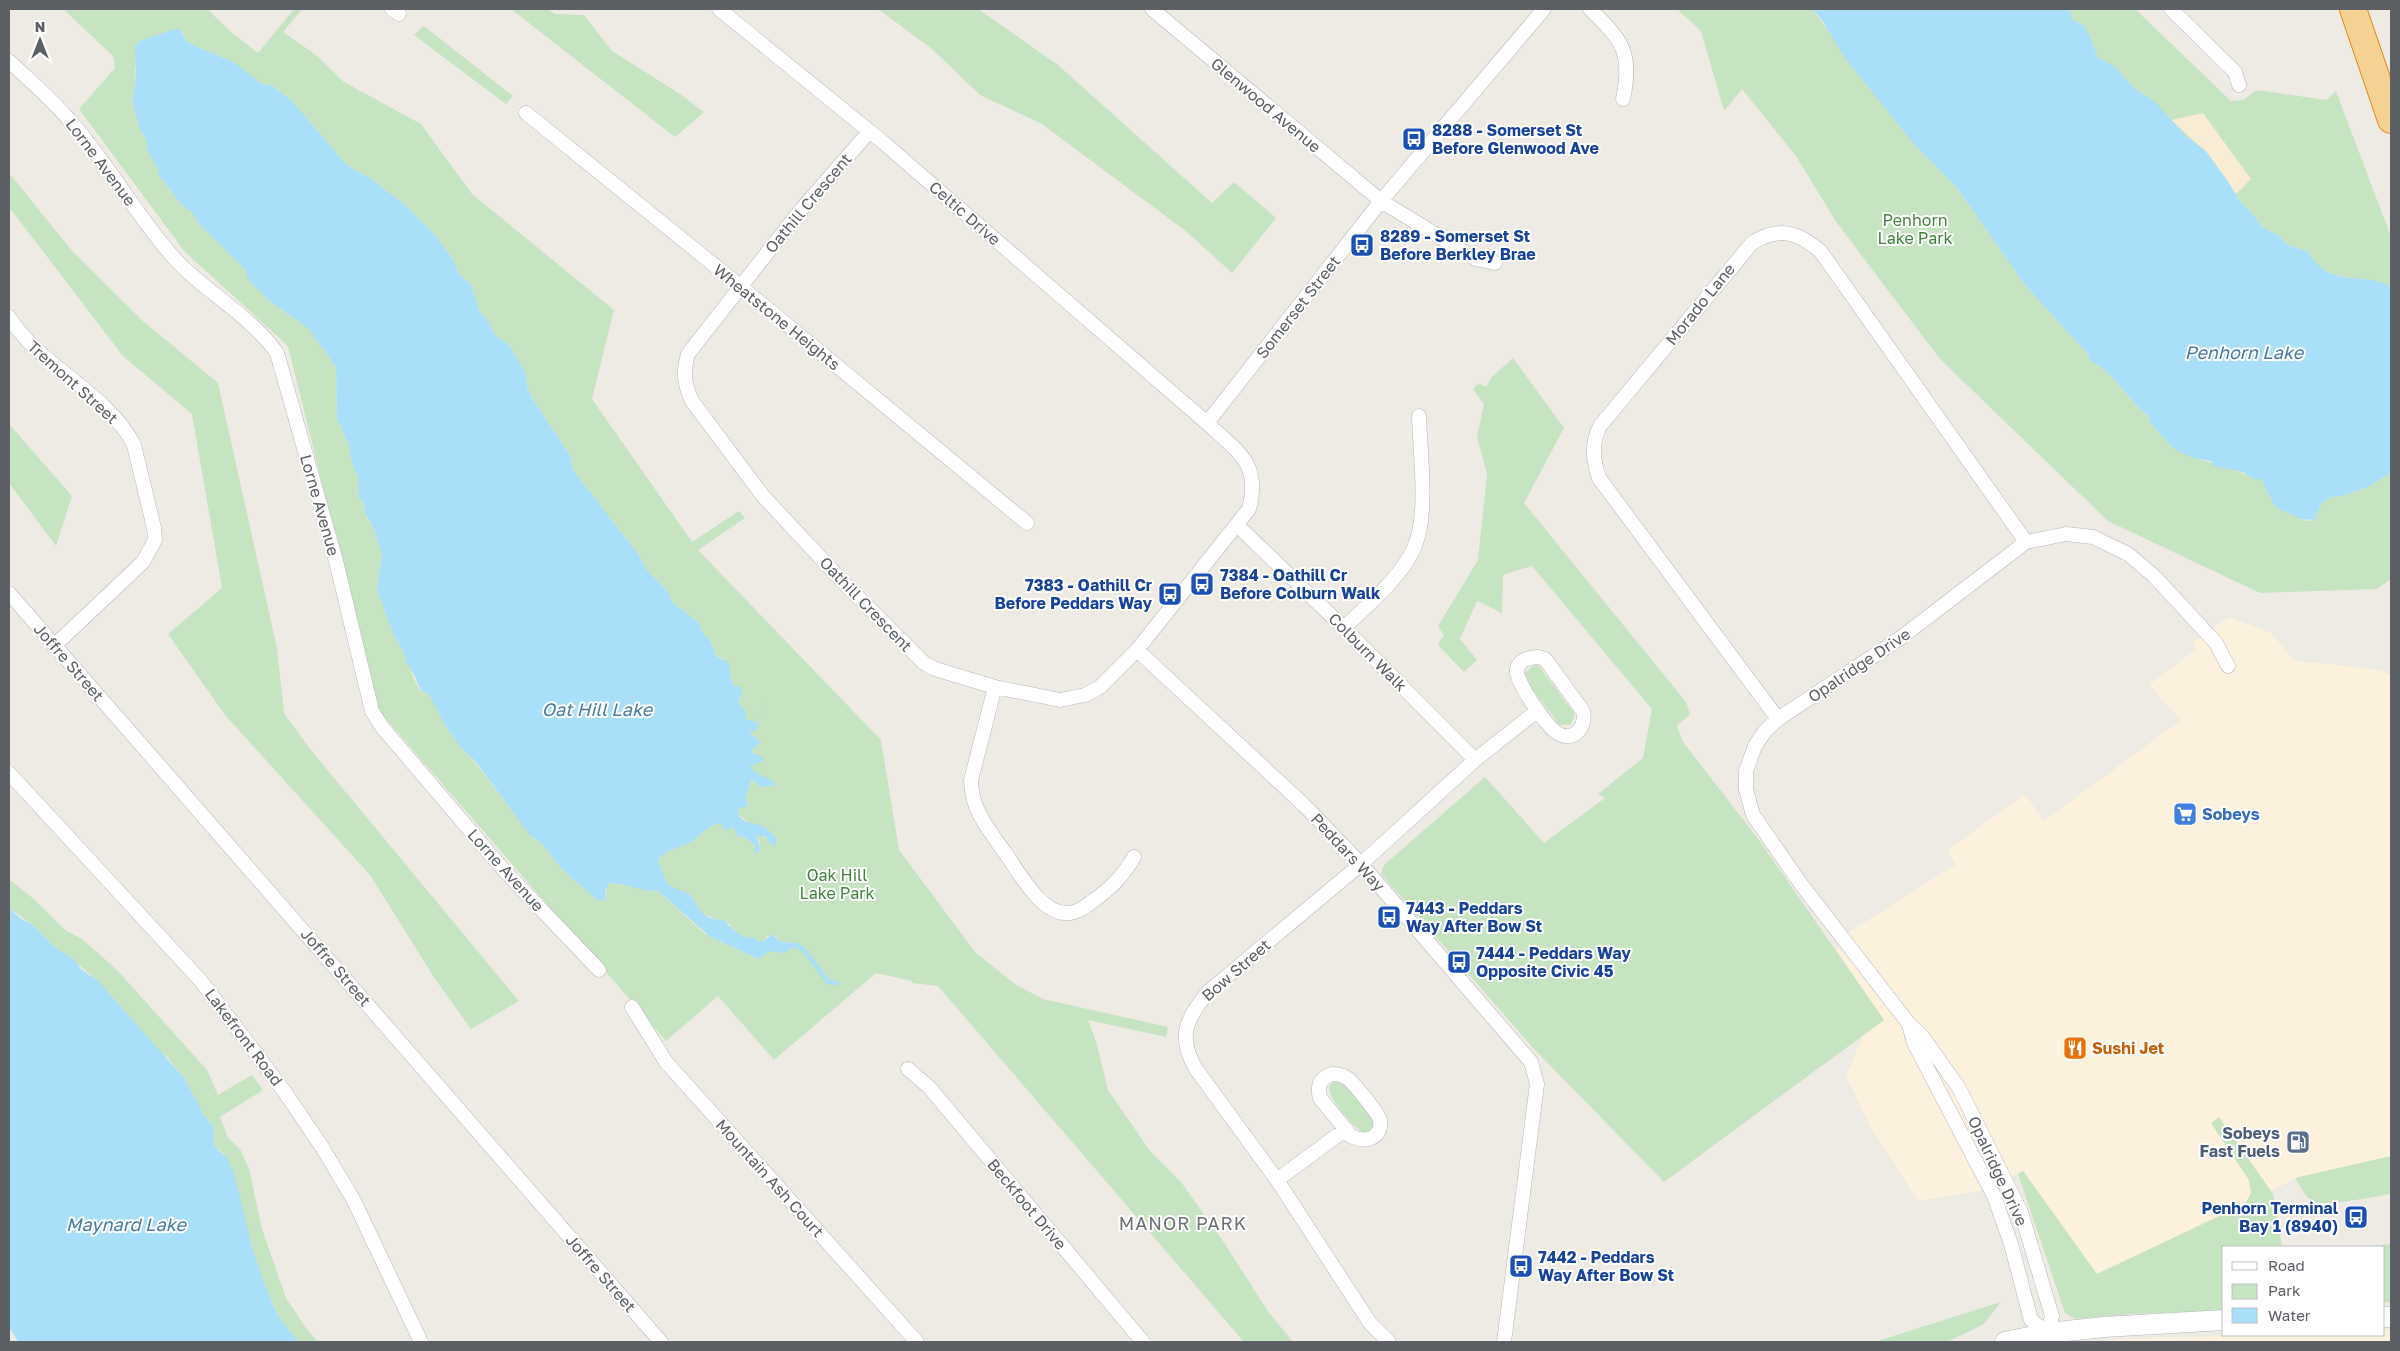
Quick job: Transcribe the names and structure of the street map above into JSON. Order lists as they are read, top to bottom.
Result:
{
  "streets": {
    "street": [
      "Glenwood Avenue",
      "Lorne Avenue",
      "Oathill Crescent",
      "Celtic Drive",
      "Morado Lane",
      "Somerset Street",
      "Wheatstone Heights",
      "Tremont Street",
      "Colburn Walk",
      "Joffre Street",
      "Opalridge Drive",
      "Peddars Way",
      "Bow Street",
      "Lakefront Road",
      "Mountain Ash Court",
      "Beckfoot Drive"
    ]
  },
  "crossings": [
    ["Glenwood Avenue", "Somerset Street"],
    ["Oathill Crescent", "Celtic Drive"],
    ["Oathill Crescent", "Somerset Street"],
    ["Oathill Crescent", "Wheatstone Heights"],
    ["Oathill Crescent", "Colburn Walk"],
    ["Oathill Crescent", "Peddars Way"],
    ["Celtic Drive", "Somerset Street"],
    ["Morado Lane", "Opalridge Drive"],
    ["Tremont Street", "Joffre Street"],
    ["Colburn Walk", "Bow Street"],
    ["Peddars Way", "Bow Street"]
  ],
  "districts": ["MANOR PARK"],
  "water": ["Penhorn Lake", "Oat Hill Lake", "Maynard Lake"],
  "parks": ["Penhorn Lake Park", "Oak Hill Lake Park"],
  "places": {
    "bus stop": [
      "8288 - Somerset St Before Glenwood Ave",
      "8289 - Somerset St Before Berkley Brae",
      "7384 - Oathill Cr Before Colburn Walk",
      "7383 - Oathill Cr Before Peddars Way",
      "7443 - Peddars Way After Bow St",
      "7444 - Peddars Way Opposite Civic 45",
      "Penhorn Terminal Bay 1 (8940)",
      "7442 - Peddars Way After Bow St"
    ],
    "supermarket": ["Sobeys"],
    "restaurant": ["Sushi Jet"],
    "fuel station": ["Sobeys Fast Fuels"]
  },
  "legend": ["Road", "Park", "Water"],
  "north": "top"
}
